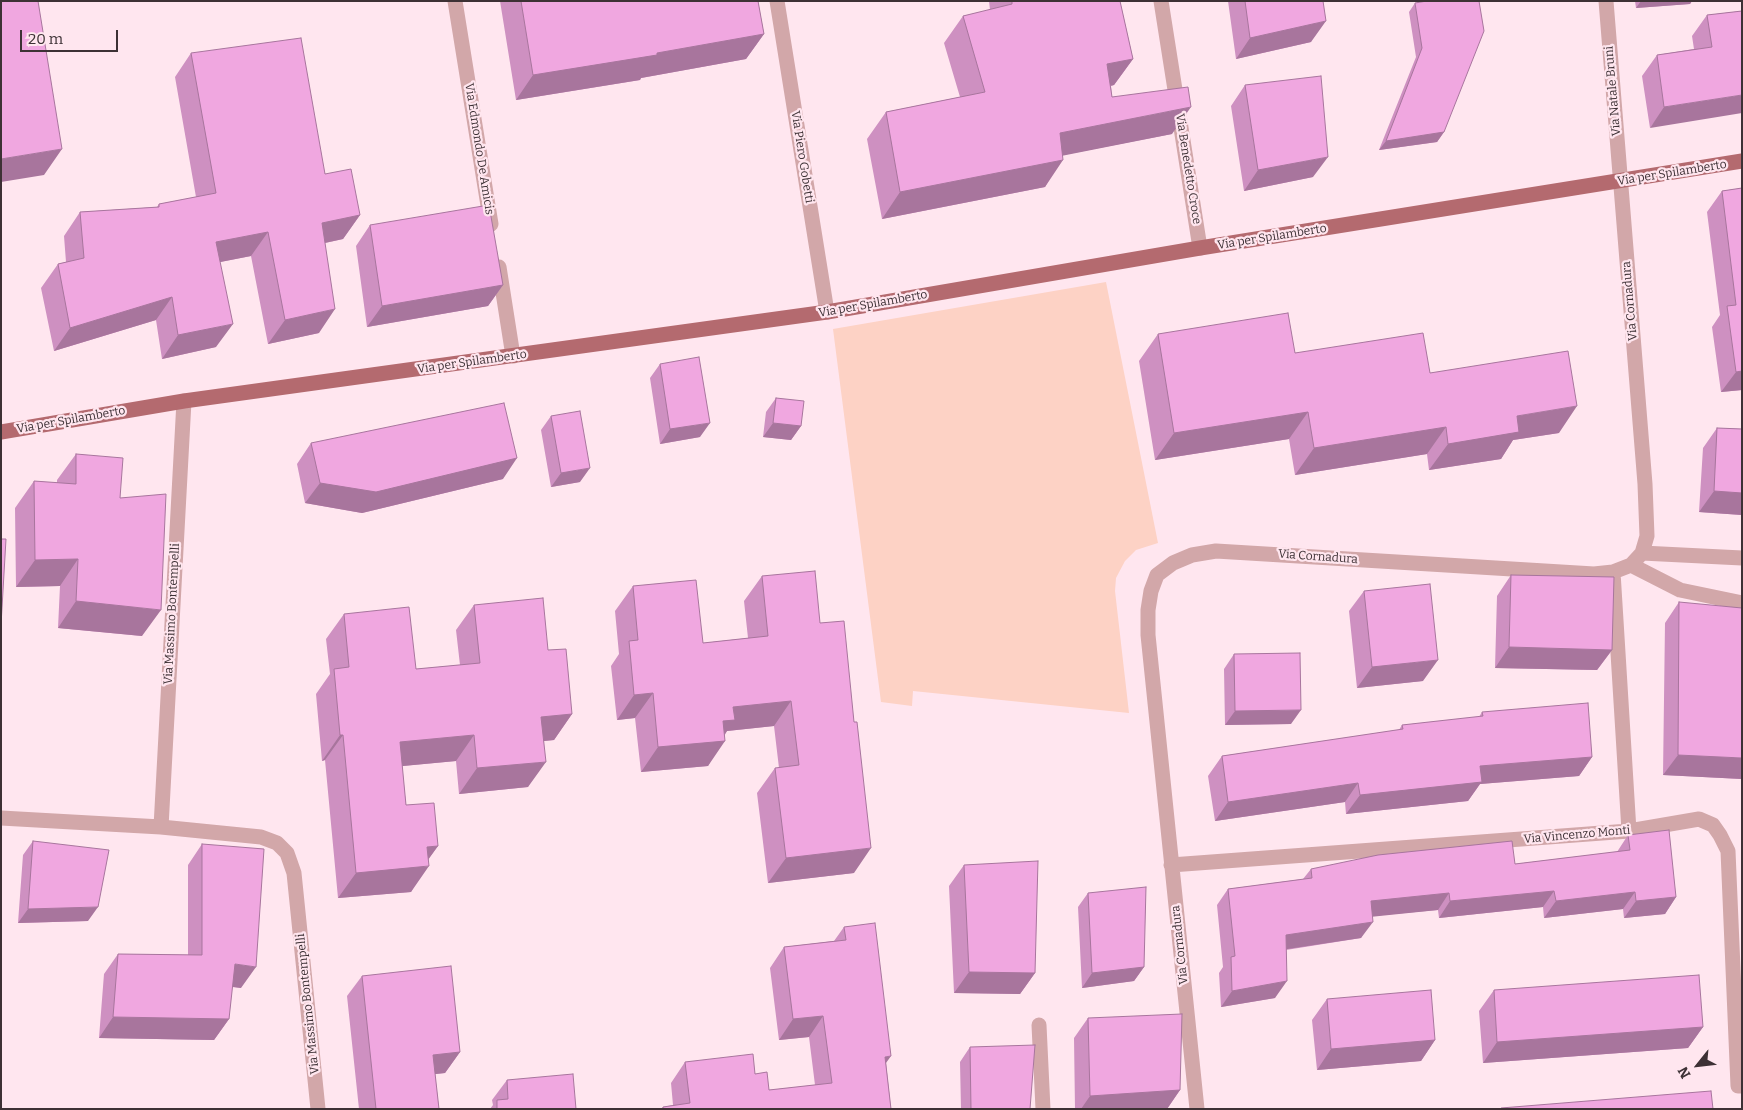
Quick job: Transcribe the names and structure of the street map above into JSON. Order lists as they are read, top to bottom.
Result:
{
  "streets": {
    "main road": ["Via per Spilamberto"],
    "street": [
      "Via Natale Bruni",
      "Via Edmondo De Amicis",
      "Via Piero Gobetti",
      "Via Benedetto Croce",
      "Via Cornadura",
      "Via Massimo Bontempelli",
      "Via Vincenzo Monti"
    ]
  },
  "crossings": [
    ["Via Natale Bruni", "Via per Spilamberto"],
    ["Via Natale Bruni", "Via Cornadura"],
    ["Via Piero Gobetti", "Via per Spilamberto"],
    ["Via Benedetto Croce", "Via per Spilamberto"],
    ["Via per Spilamberto", "Via Cornadura"],
    ["Via per Spilamberto", "Via Massimo Bontempelli"],
    ["Via Cornadura", "Via Vincenzo Monti"]
  ],
  "scale_bar": "20 m",
  "north": "bottom left"
}
